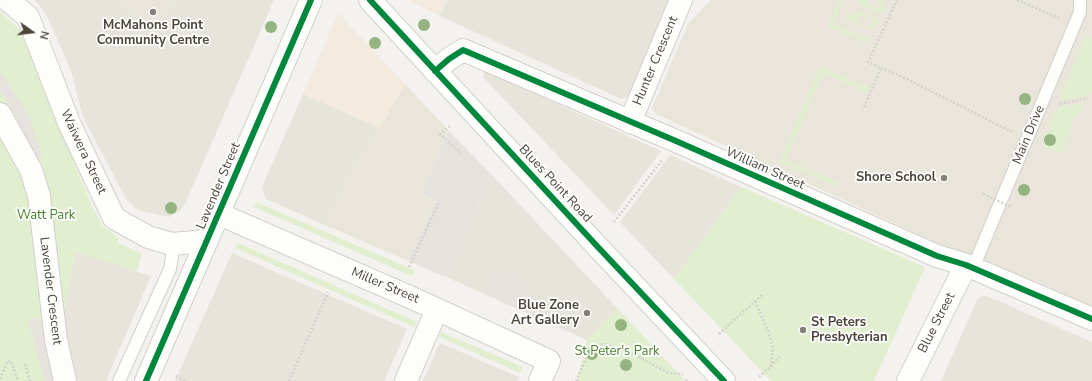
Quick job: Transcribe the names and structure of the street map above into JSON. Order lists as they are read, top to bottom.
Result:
{
  "streets": {
    "street": [
      "Hunter Crescent",
      "Waiwera Street",
      "William Street",
      "Blues Point Road",
      "Lavender Street",
      "Miller Street",
      "Lavender Crescent",
      "Blue Street"
    ],
    "lane": ["Main Drive"]
  },
  "crossings": [
    ["Hunter Crescent", "William Street"],
    ["Main Drive", "William Street"],
    ["Main Drive", "Blue Street"],
    ["Waiwera Street", "Lavender Street"],
    ["William Street", "Blues Point Road"],
    ["William Street", "Blue Street"],
    ["Lavender Street", "Miller Street"]
  ],
  "parks": ["Watt Park", "St Peter's Park"],
  "places": [
    "McMahons Point Community Centre",
    "Shore School",
    "Blue Zone Art Gallery",
    "St Peters Presbyterian"
  ],
  "north": "right"
}
